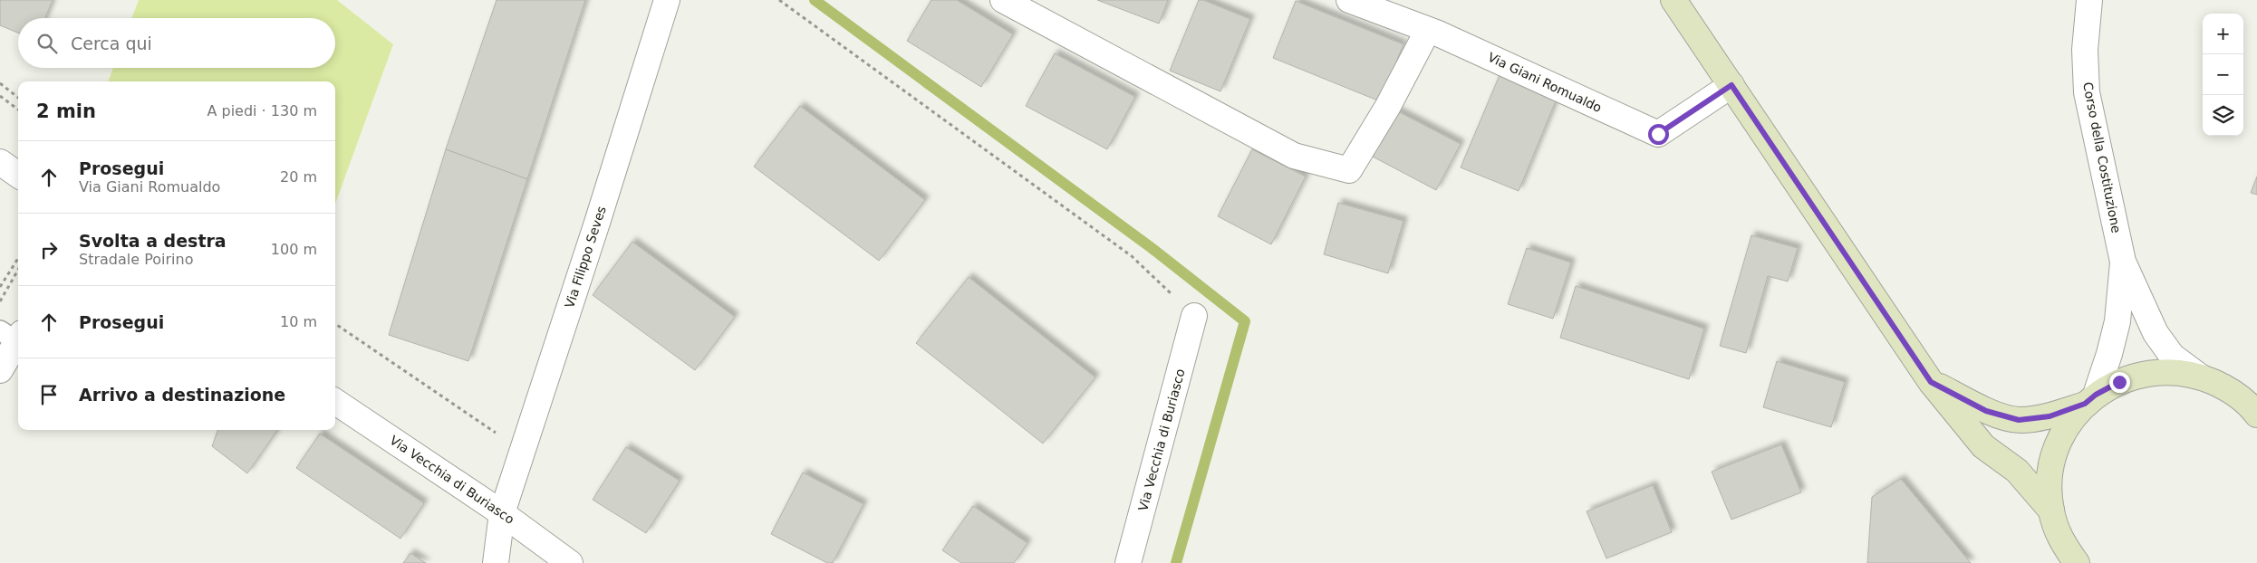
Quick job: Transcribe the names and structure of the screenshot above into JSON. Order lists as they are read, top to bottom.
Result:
{
  "streets": {
    "main road": ["Corso della Costituzione"],
    "street": ["Via Giani Romualdo", "Via Filippo Seves", "Via Vecchia di Buriasco"]
  },
  "crossings": [
    ["Via Filippo Seves", "Via Vecchia di Buriasco"]
  ],
  "page": {
    "map_buttons": ["+", "−"],
    "search": "Cerca qui",
    "heading": ["2 min", "A piedi · 130 m"],
    "list": [
      ["Prosegui", "Via Giani Romualdo", "20 m"],
      ["Svolta a destra", "Stradale Poirino", "100 m"],
      ["Prosegui", "10 m"],
      "Arrivo a destinazione"
    ]
  }
}
